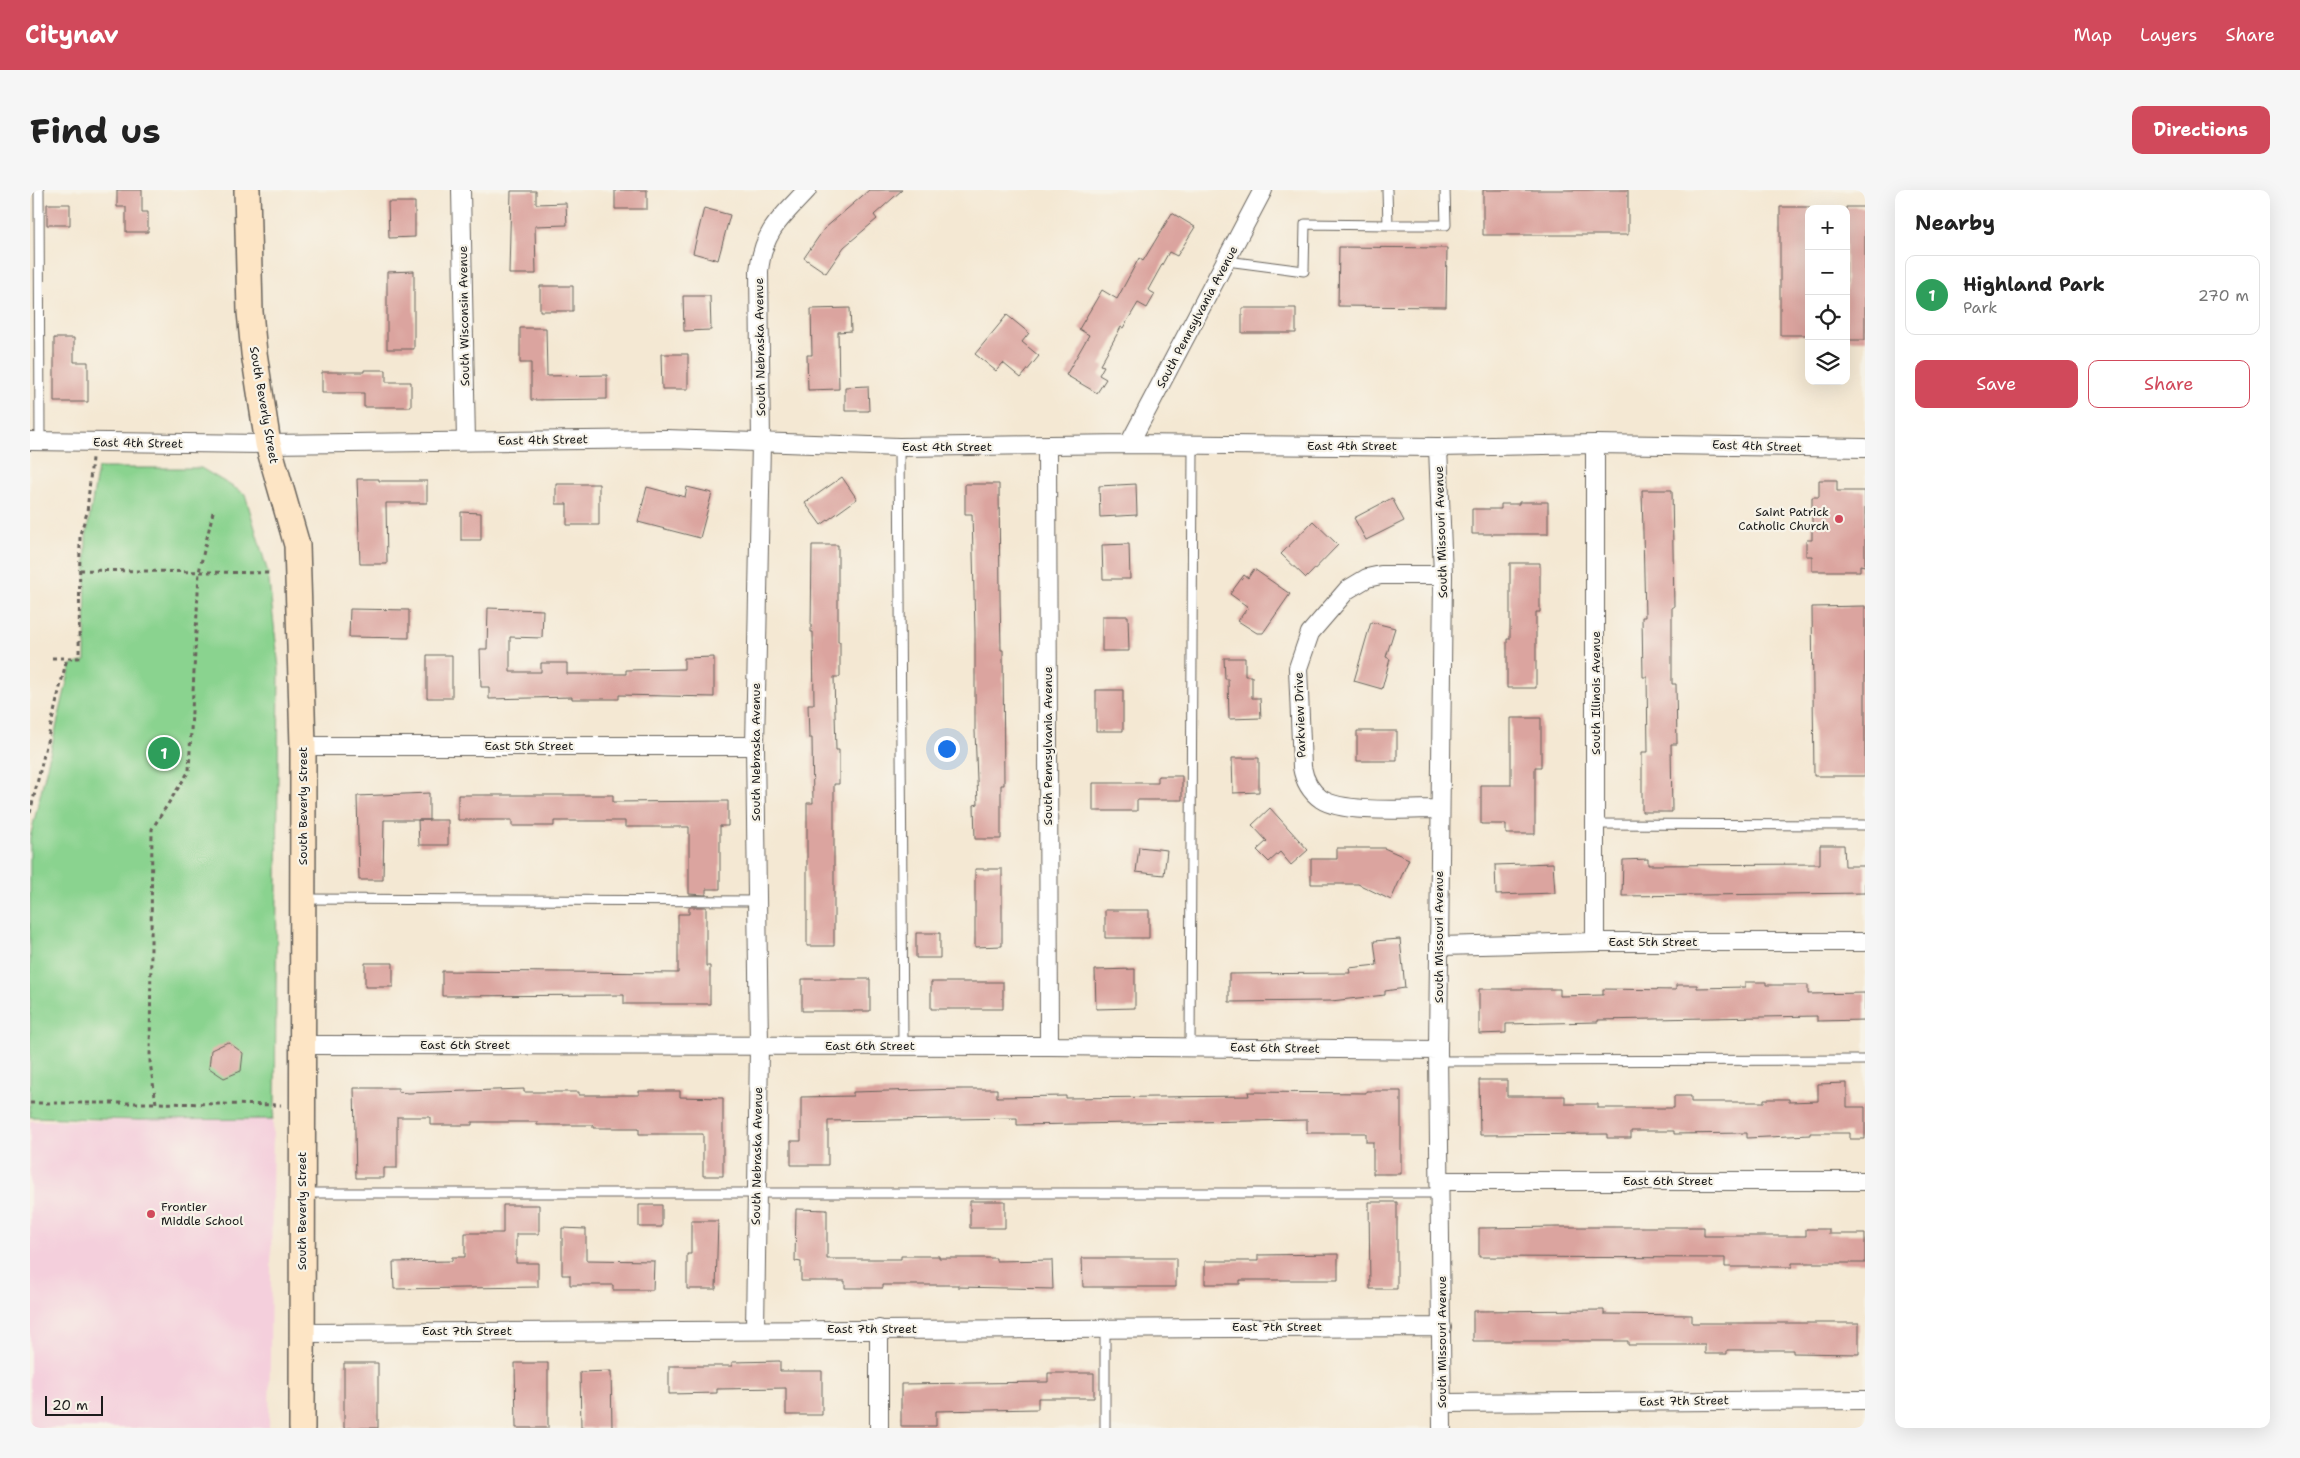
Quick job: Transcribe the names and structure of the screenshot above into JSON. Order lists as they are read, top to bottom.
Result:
{
  "streets": {
    "main road": ["South Beverly Street"],
    "street": [
      "South Wisconsin Avenue",
      "South Pennsylvania Avenue",
      "South Nebraska Avenue",
      "East 4th Street",
      "South Missouri Avenue",
      "South Illinois Avenue",
      "Parkview Drive",
      "East 5th Street",
      "East 6th Street",
      "East 7th Street"
    ]
  },
  "crossings": [
    ["South Wisconsin Avenue", "East 4th Street"],
    ["South Pennsylvania Avenue", "East 4th Street"],
    ["South Pennsylvania Avenue", "East 6th Street"],
    ["South Nebraska Avenue", "East 4th Street"],
    ["South Nebraska Avenue", "East 5th Street"],
    ["South Nebraska Avenue", "East 6th Street"],
    ["South Nebraska Avenue", "East 7th Street"],
    ["South Beverly Street", "East 4th Street"],
    ["South Beverly Street", "East 5th Street"],
    ["South Beverly Street", "East 6th Street"],
    ["South Beverly Street", "East 7th Street"],
    ["East 4th Street", "South Missouri Avenue"],
    ["East 4th Street", "South Illinois Avenue"],
    ["South Missouri Avenue", "Parkview Drive"],
    ["South Missouri Avenue", "East 5th Street"],
    ["South Missouri Avenue", "East 6th Street"],
    ["South Missouri Avenue", "East 7th Street"],
    ["South Illinois Avenue", "East 5th Street"]
  ],
  "places": ["Saint Patrick Catholic Church", "Frontier Middle School"],
  "scale_bar": "20 m",
  "page": {
    "header": "Citynav",
    "nav": ["Map", "Layers", "Share"],
    "buttons": [
      "Directions",
      ["Save", "Share"]
    ],
    "title": "Find us",
    "heading": "Nearby",
    "map_buttons": ["+", "−"],
    "list": [
      {
        "mark": "1",
        "name": "Highland Park",
        "note": "Park",
        "value": "270 m"
      }
    ],
    "pins": "1",
    "scale": "20 m"
  }
}
